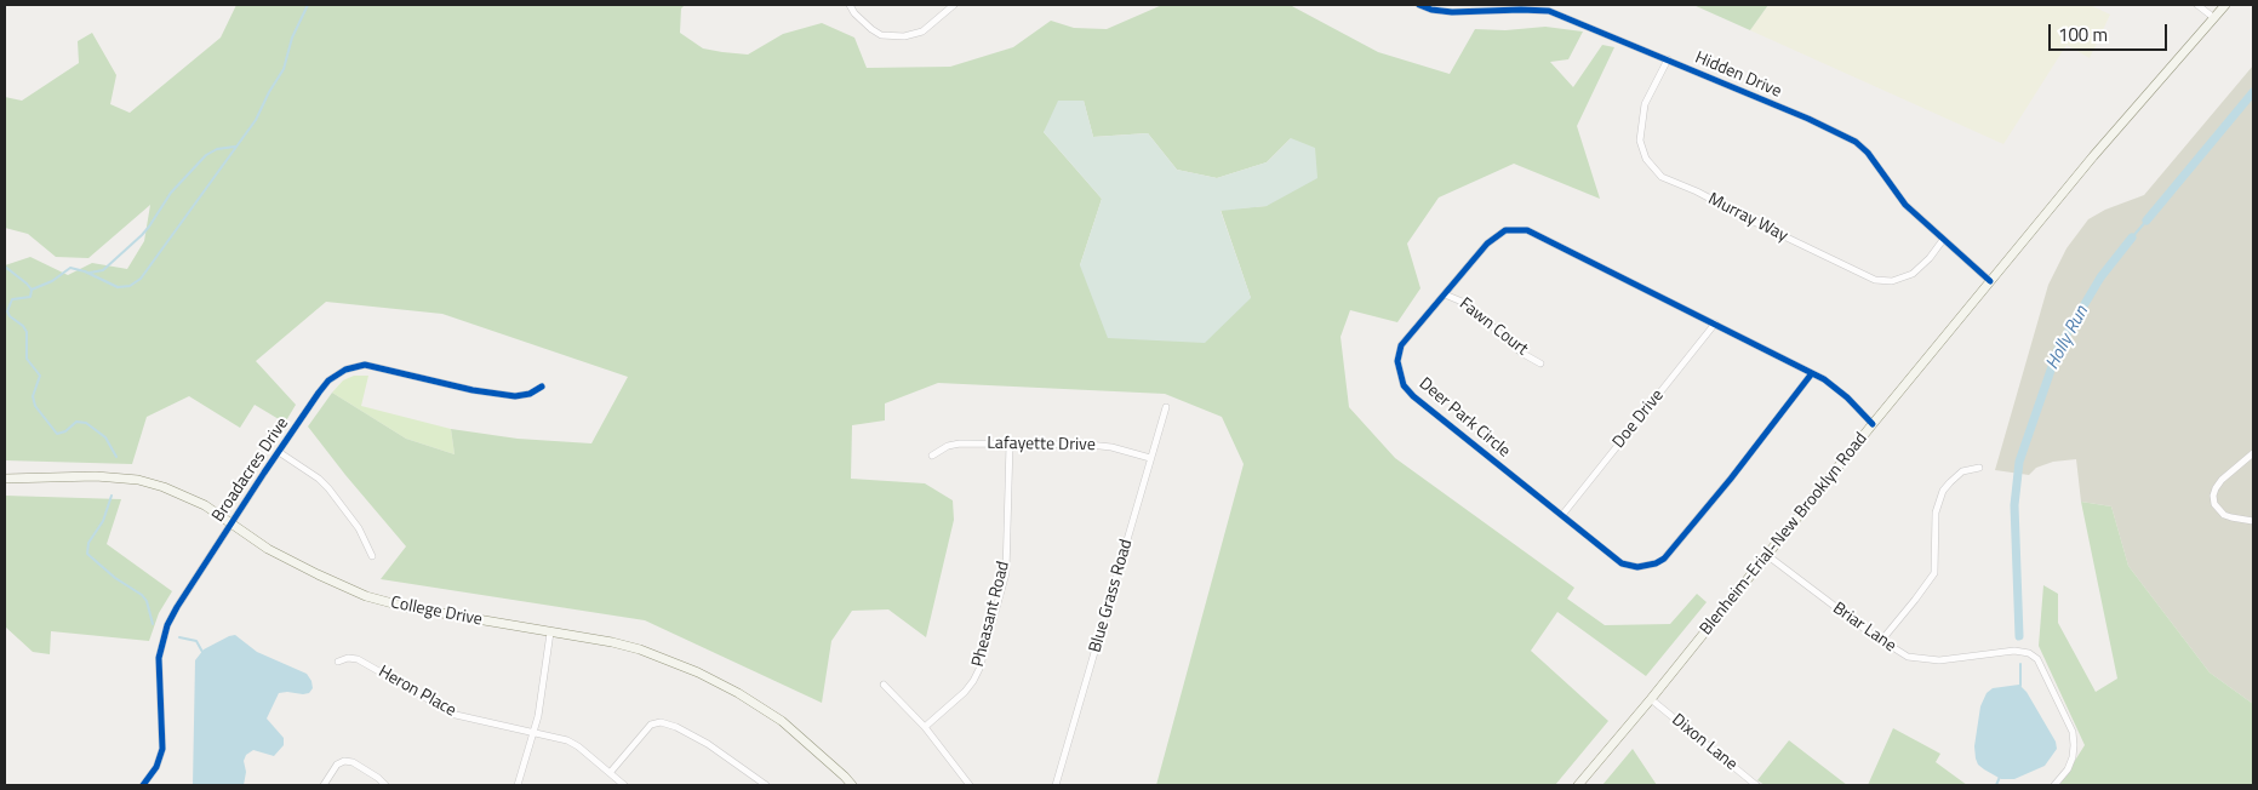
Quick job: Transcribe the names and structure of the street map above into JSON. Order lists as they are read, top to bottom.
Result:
{
  "streets": {
    "main road": ["Blenheim-Erial-New Brooklyn Road", "College Drive"],
    "street": [
      "Hidden Drive",
      "Murray Way",
      "Fawn Court",
      "Deer Park Circle",
      "Doe Drive",
      "Lafayette Drive",
      "Broadacres Drive",
      "Blue Grass Road",
      "Pheasant Road",
      "Briar Lane",
      "Heron Place",
      "Dixon Lane"
    ]
  },
  "crossings": [
    ["Hidden Drive", "Murray Way"],
    ["Hidden Drive", "Blenheim-Erial-New Brooklyn Road"],
    ["Fawn Court", "Deer Park Circle"],
    ["Deer Park Circle", "Doe Drive"],
    ["Deer Park Circle", "Blenheim-Erial-New Brooklyn Road"],
    ["Lafayette Drive", "Blue Grass Road"],
    ["Lafayette Drive", "Pheasant Road"],
    ["Broadacres Drive", "College Drive"],
    ["Blenheim-Erial-New Brooklyn Road", "Briar Lane"],
    ["Blenheim-Erial-New Brooklyn Road", "Dixon Lane"]
  ],
  "water": ["Holly Run"],
  "scale_bar": "100 m"
}
